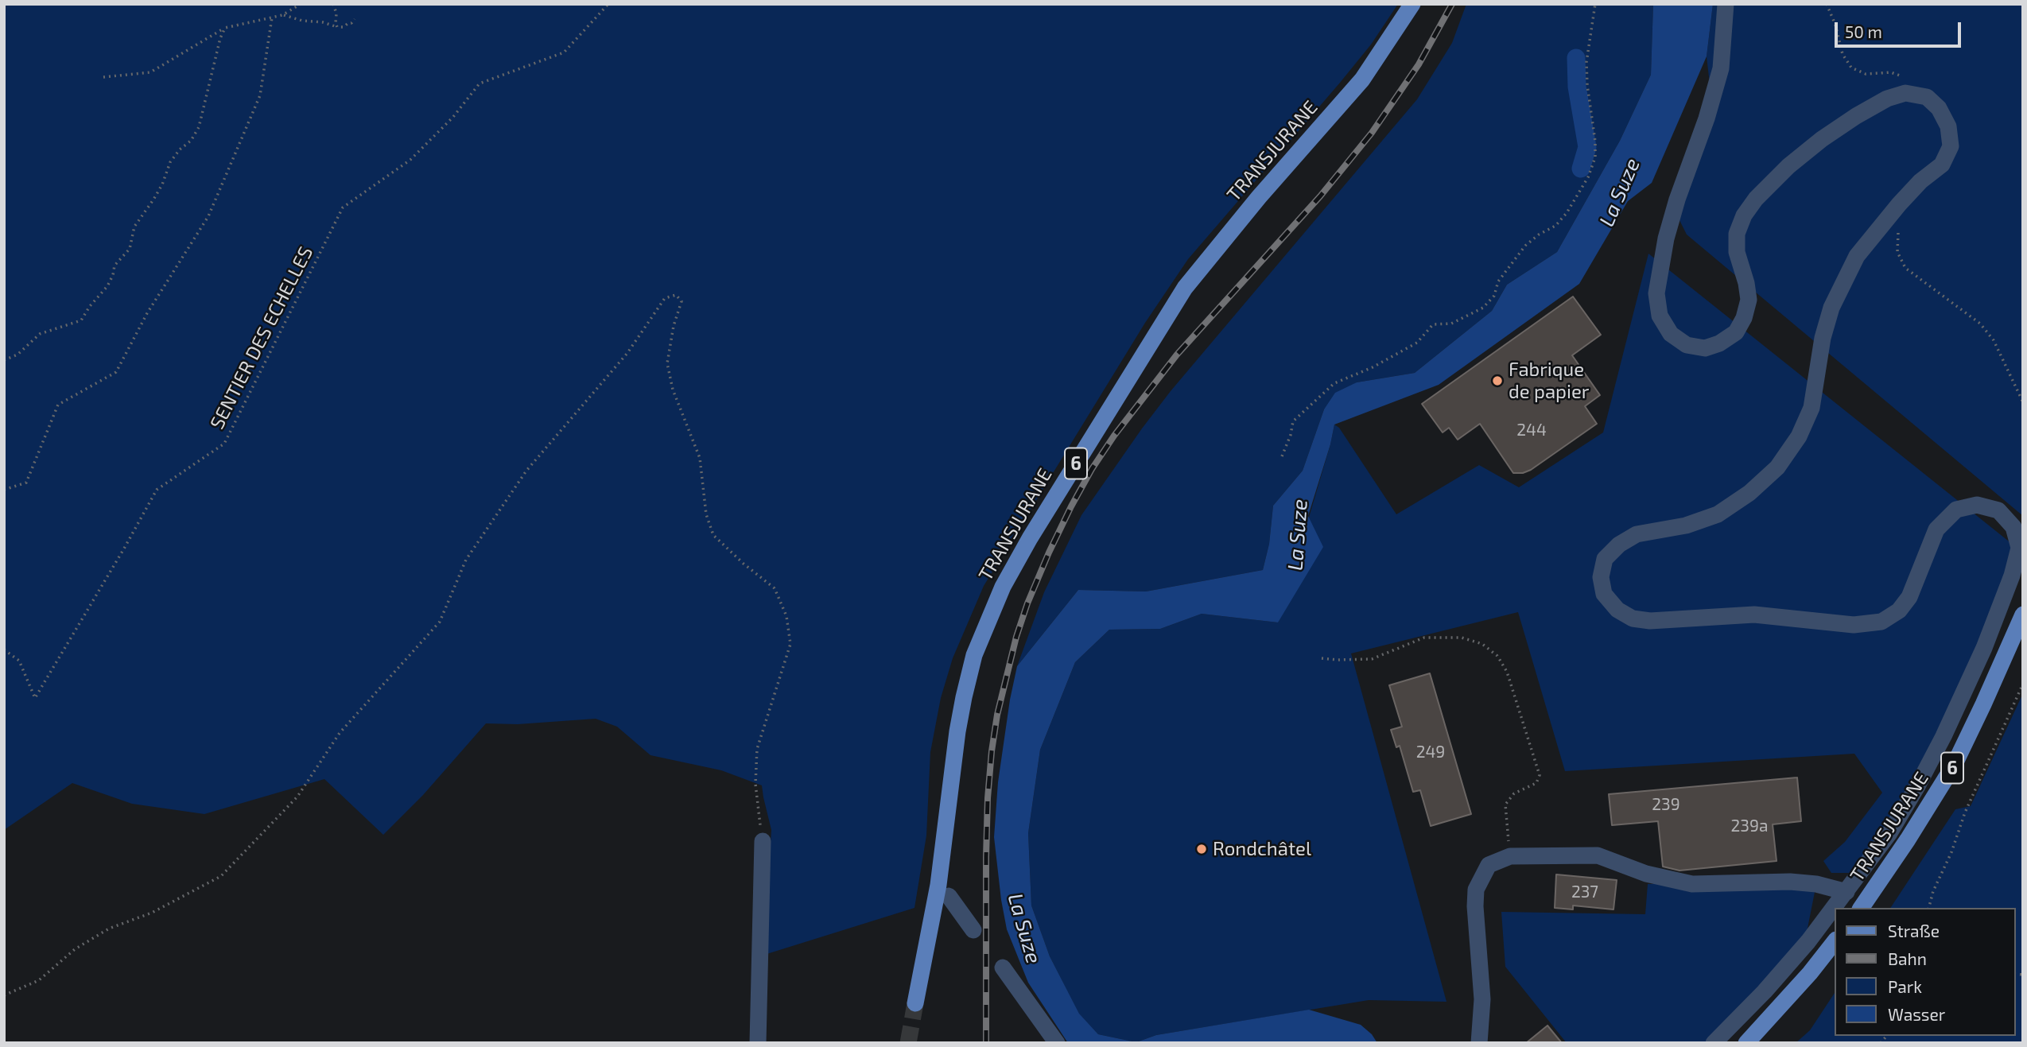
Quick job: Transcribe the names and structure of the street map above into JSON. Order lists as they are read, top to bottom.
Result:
{
  "streets": {
    "main road": ["TRANSJURANE", "6"],
    "path": ["SENTIER DES ECHELLES"]
  },
  "water": ["La Suze"],
  "places": ["Fabrique de papier", "Rondchâtel"],
  "house_numbers": [
    "244",
    "249",
    "239",
    "239a",
    "237"
  ],
  "legend": [
    "Straße",
    "Bahn",
    "Park",
    "Wasser"
  ],
  "scale_bar": "50 m"
}
